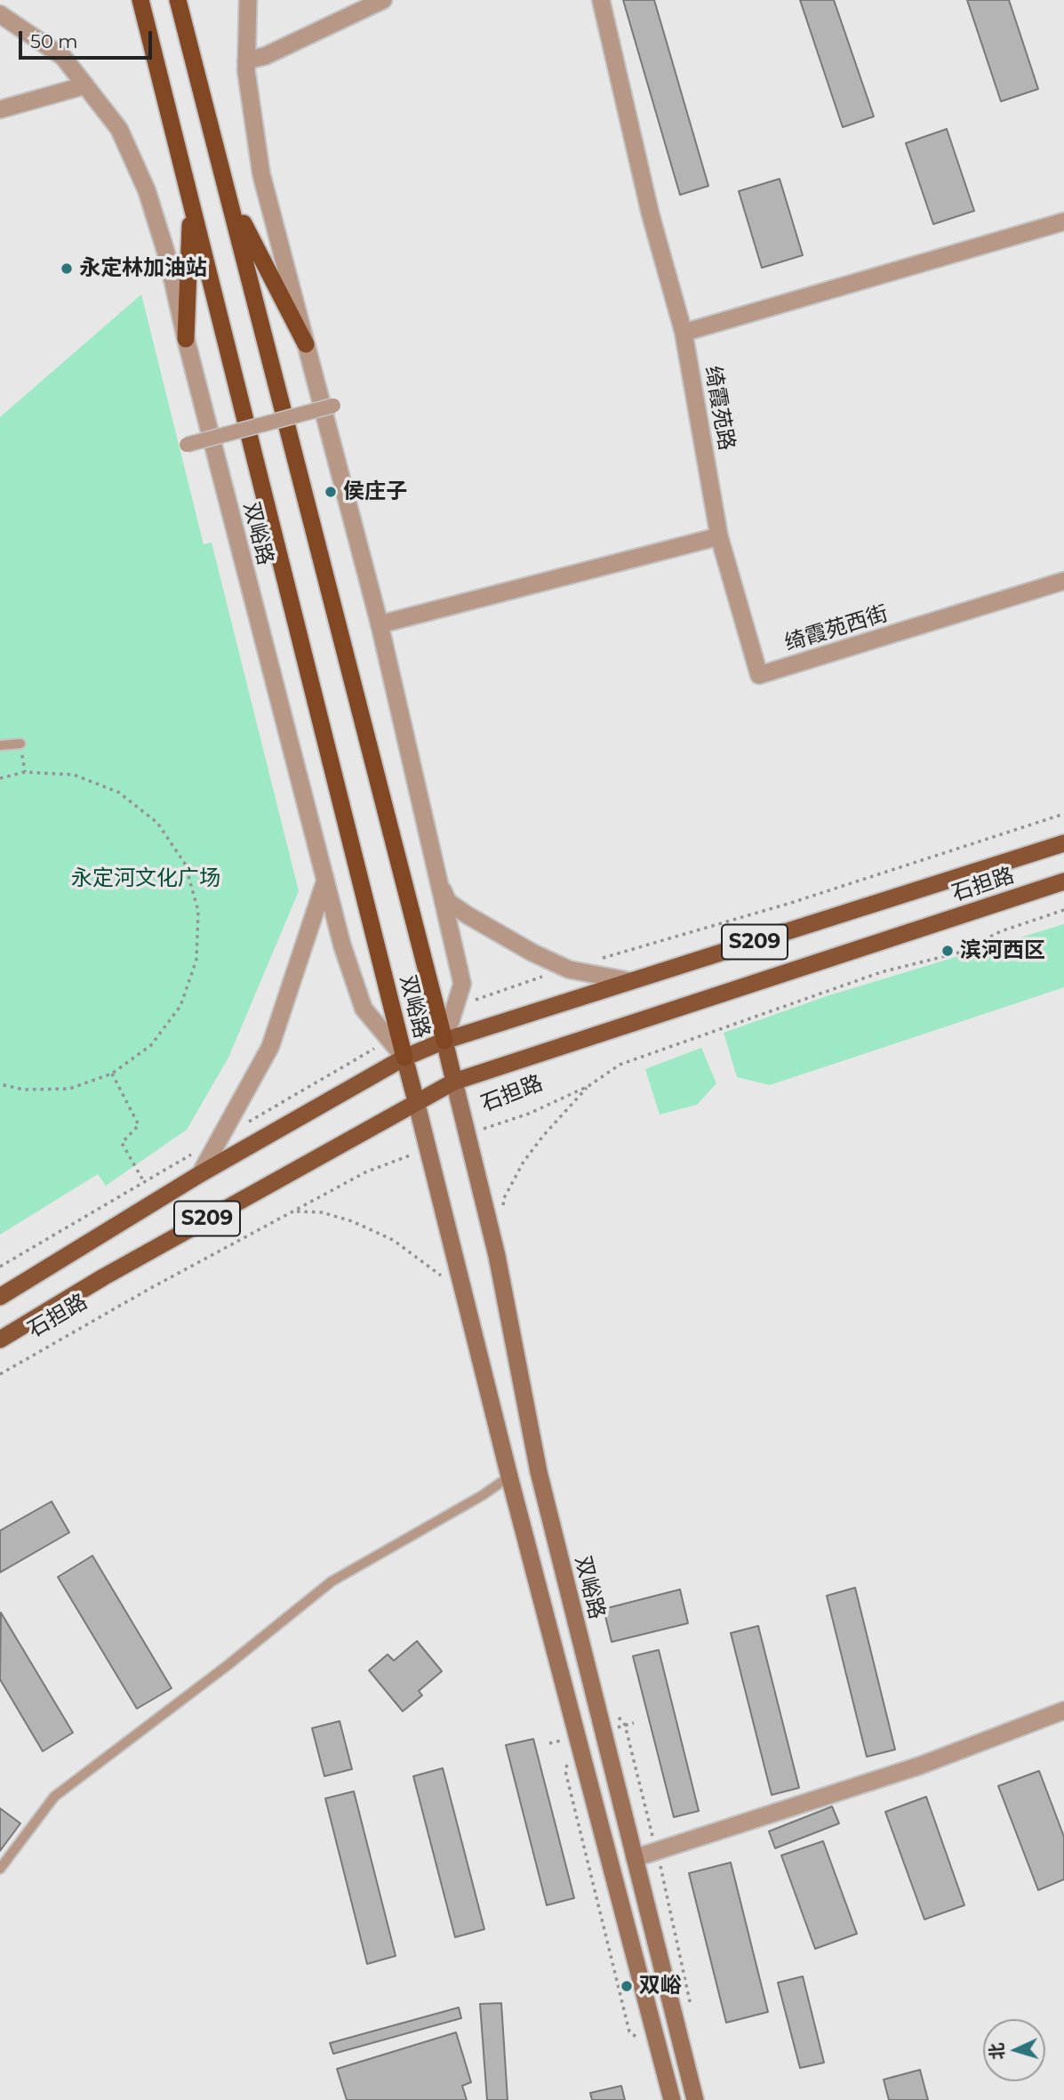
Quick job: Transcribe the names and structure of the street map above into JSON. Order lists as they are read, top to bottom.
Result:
{
  "streets": {
    "highway": ["双峪路"],
    "main road": ["石担路", "S209"],
    "street": ["绮霞苑路", "绮霞苑西街"]
  },
  "crossings": [
    ["绮霞苑路", "绮霞苑西街"],
    ["双峪路", "石担路"]
  ],
  "parks": ["永定河文化广场"],
  "places": [
    "永定林加油站",
    "侯庄子",
    "滨河西区",
    "双峪"
  ],
  "scale_bar": "50 m",
  "north": "left"
}
